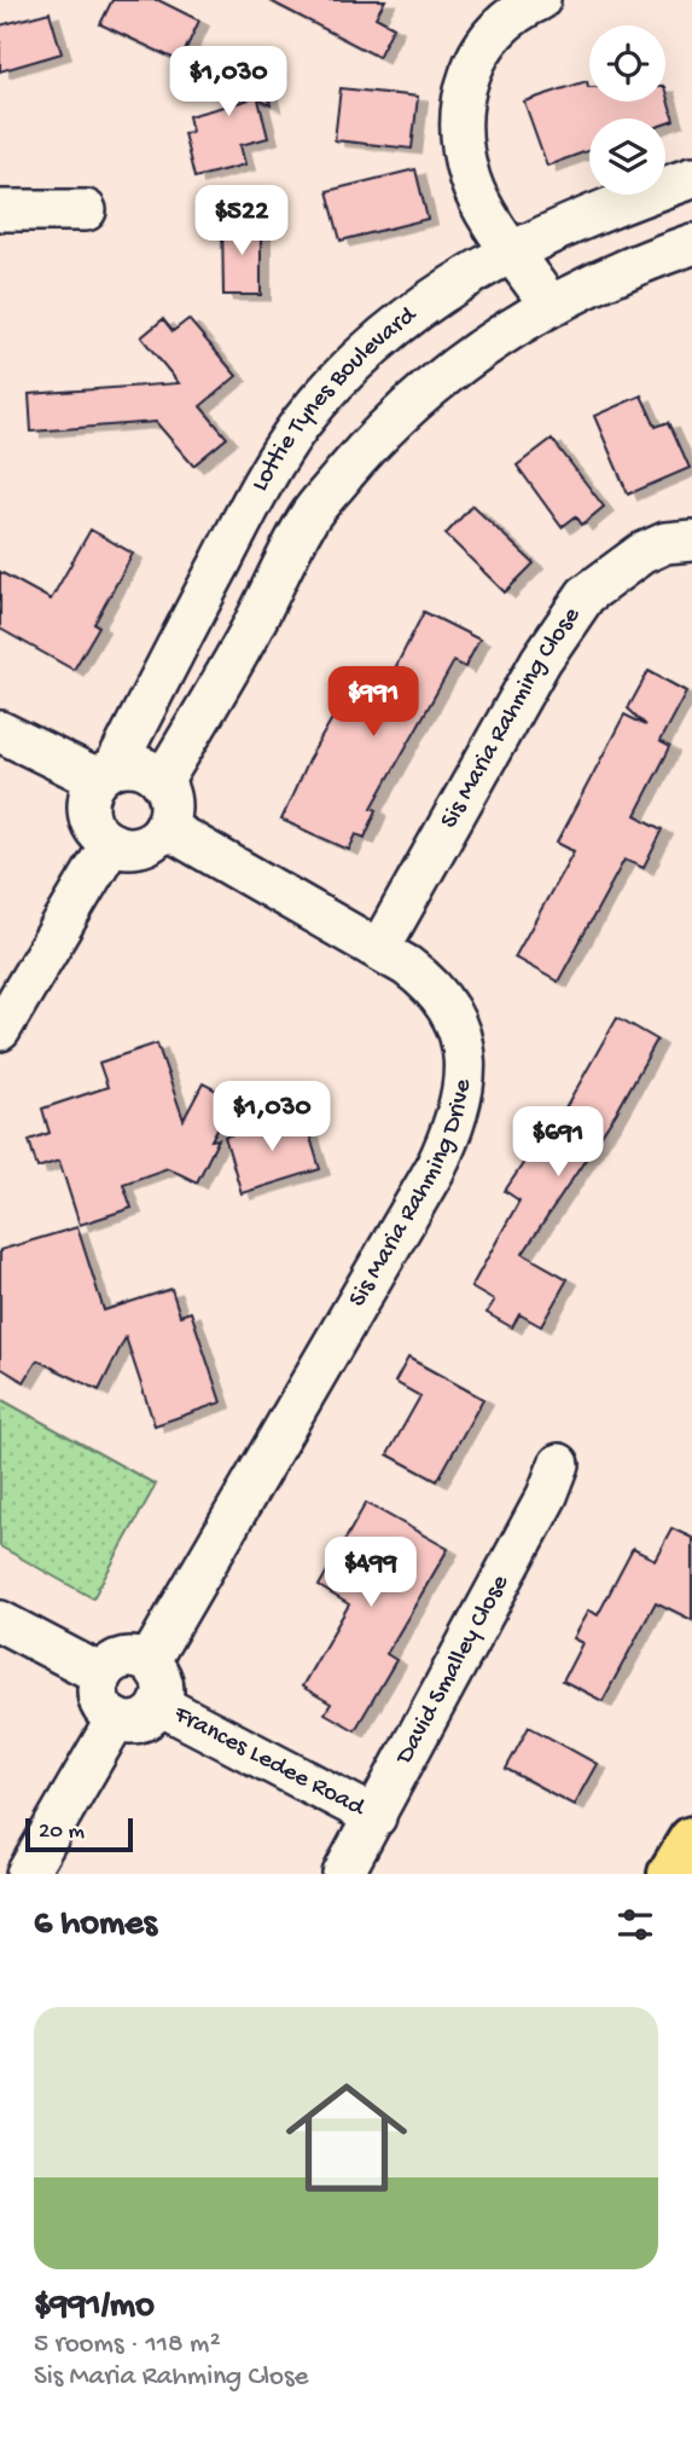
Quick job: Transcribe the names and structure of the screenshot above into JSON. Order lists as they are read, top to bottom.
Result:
{
  "streets": {
    "street": [
      "Lottie Tynes Boulevard",
      "Sis Maria Rahming Close",
      "Sis Maria Rahming Drive",
      "David Smalley Close",
      "Frances Ledee Road"
    ]
  },
  "crossings": [
    ["Lottie Tynes Boulevard", "Sis Maria Rahming Drive"],
    ["Sis Maria Rahming Close", "Sis Maria Rahming Drive"],
    ["Sis Maria Rahming Drive", "Frances Ledee Road"],
    ["David Smalley Close", "Frances Ledee Road"]
  ],
  "scale_bar": "20 m",
  "page": {
    "price": [
      "$1,030",
      "$522",
      "$991",
      "$1,030",
      "$691",
      "$499"
    ],
    "scale": "20 m",
    "heading": "6 homes",
    "list": [
      {
        "name": "$991/mo",
        "note": "5 rooms · 118 m² · Sis Maria Rahming Close"
      }
    ]
  }
}
